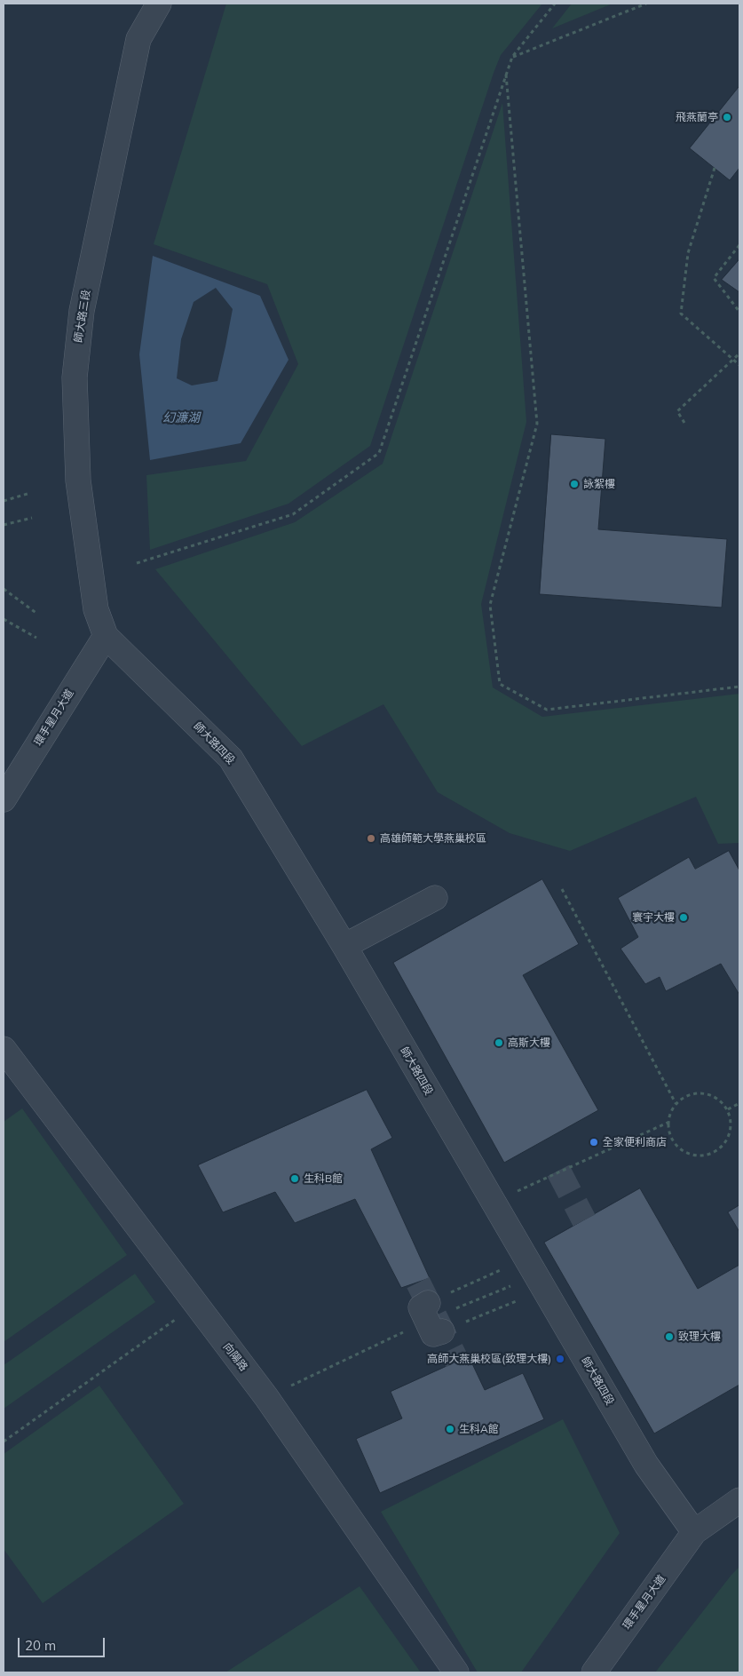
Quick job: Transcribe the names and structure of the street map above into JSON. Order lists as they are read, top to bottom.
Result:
{
  "streets": {
    "street": [
      "師大路三段",
      "環手星月大道",
      "師大路四段",
      "向陽路"
    ]
  },
  "crossings": [
    ["師大路三段", "環手星月大道"],
    ["師大路三段", "師大路四段"],
    ["環手星月大道", "師大路四段"]
  ],
  "water": ["幻濂湖"],
  "places": [
    "飛燕蘭亭",
    "詠絮樓",
    "高雄師範大學燕巢校區",
    "寰宇大樓",
    "高斯大樓",
    "全家便利商店",
    "生科B館",
    "致理大樓",
    "高師大燕巢校區(致理大樓)",
    "生科A館"
  ],
  "scale_bar": "20 m"
}
